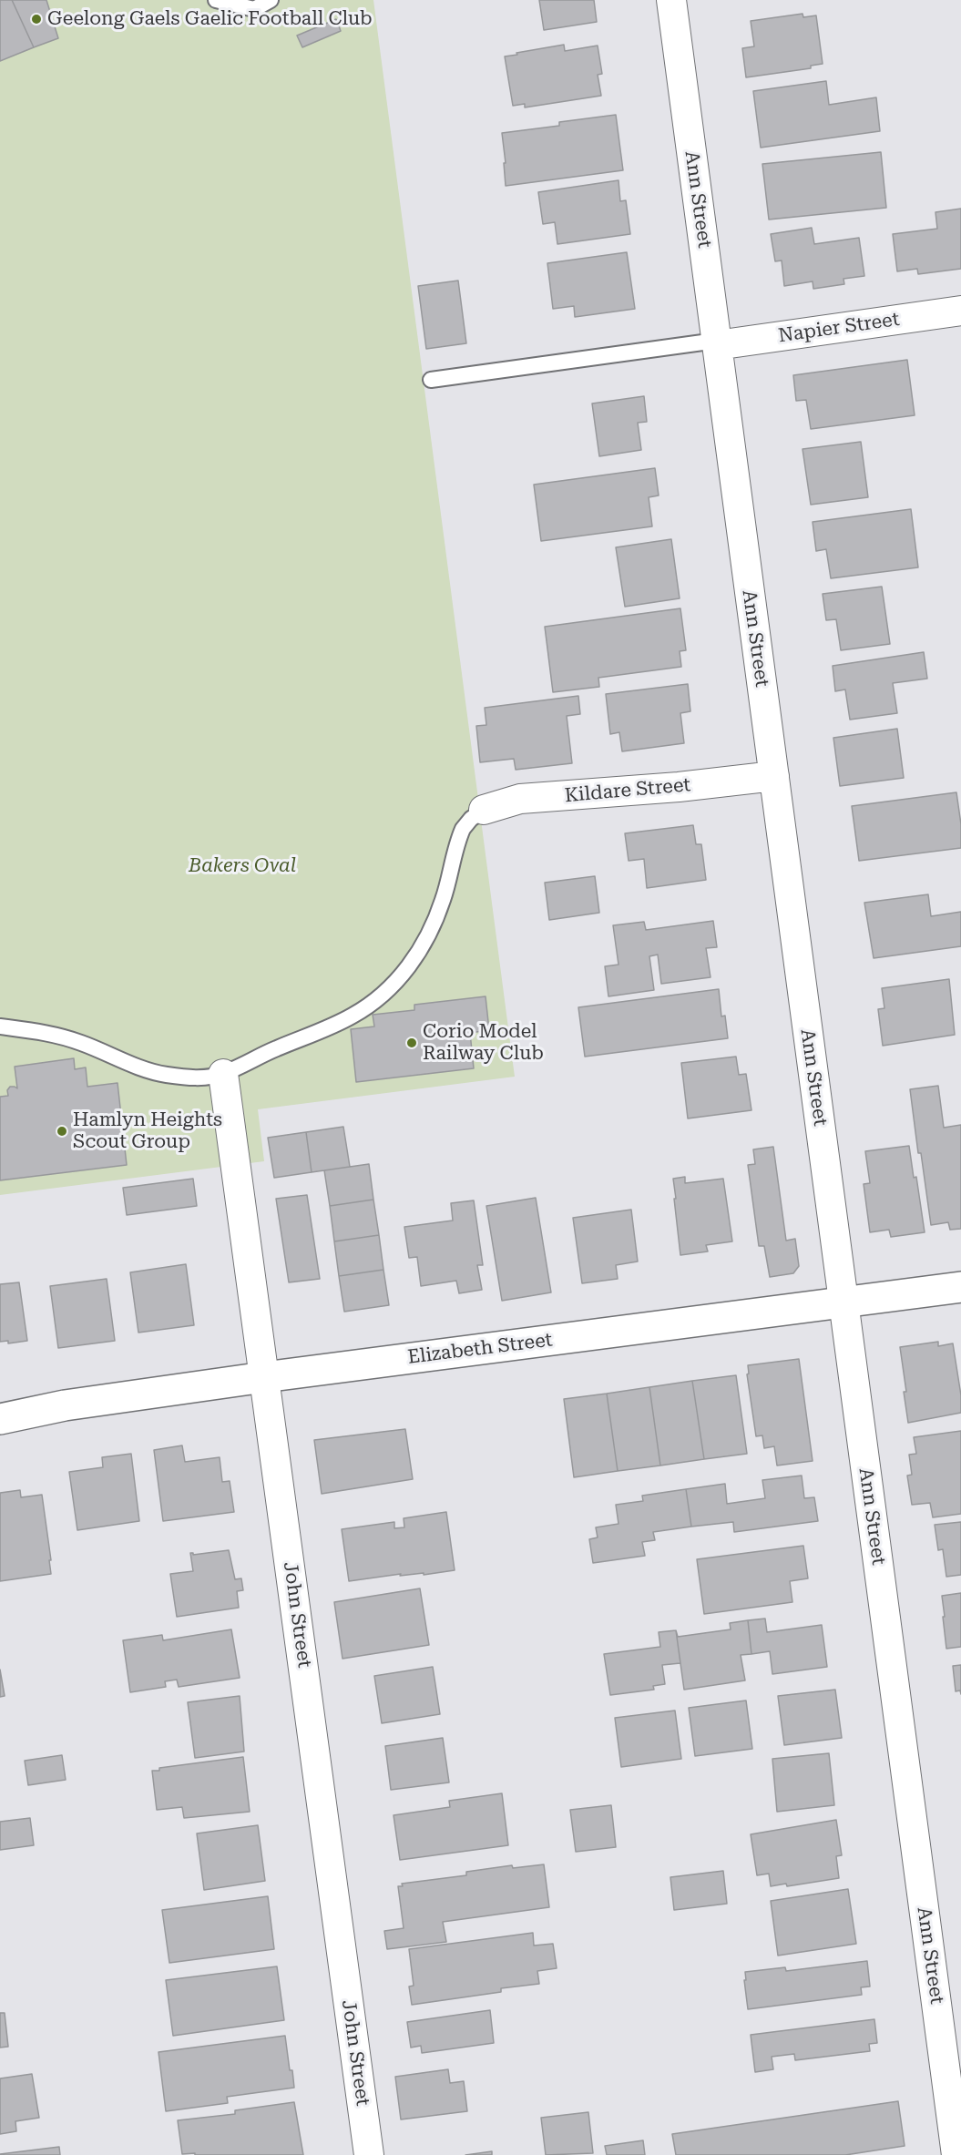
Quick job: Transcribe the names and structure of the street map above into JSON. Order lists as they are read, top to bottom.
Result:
{
  "streets": {
    "street": [
      "Ann Street",
      "Napier Street",
      "Kildare Street",
      "Elizabeth Street",
      "John Street"
    ]
  },
  "crossings": [
    ["Ann Street", "Napier Street"],
    ["Ann Street", "Kildare Street"],
    ["Ann Street", "Elizabeth Street"],
    ["Elizabeth Street", "John Street"]
  ],
  "parks": ["Bakers Oval"],
  "places": ["Geelong Gaels Gaelic Football Club", "Corio Model Railway Club", "Hamlyn Heights Scout Group"]
}
